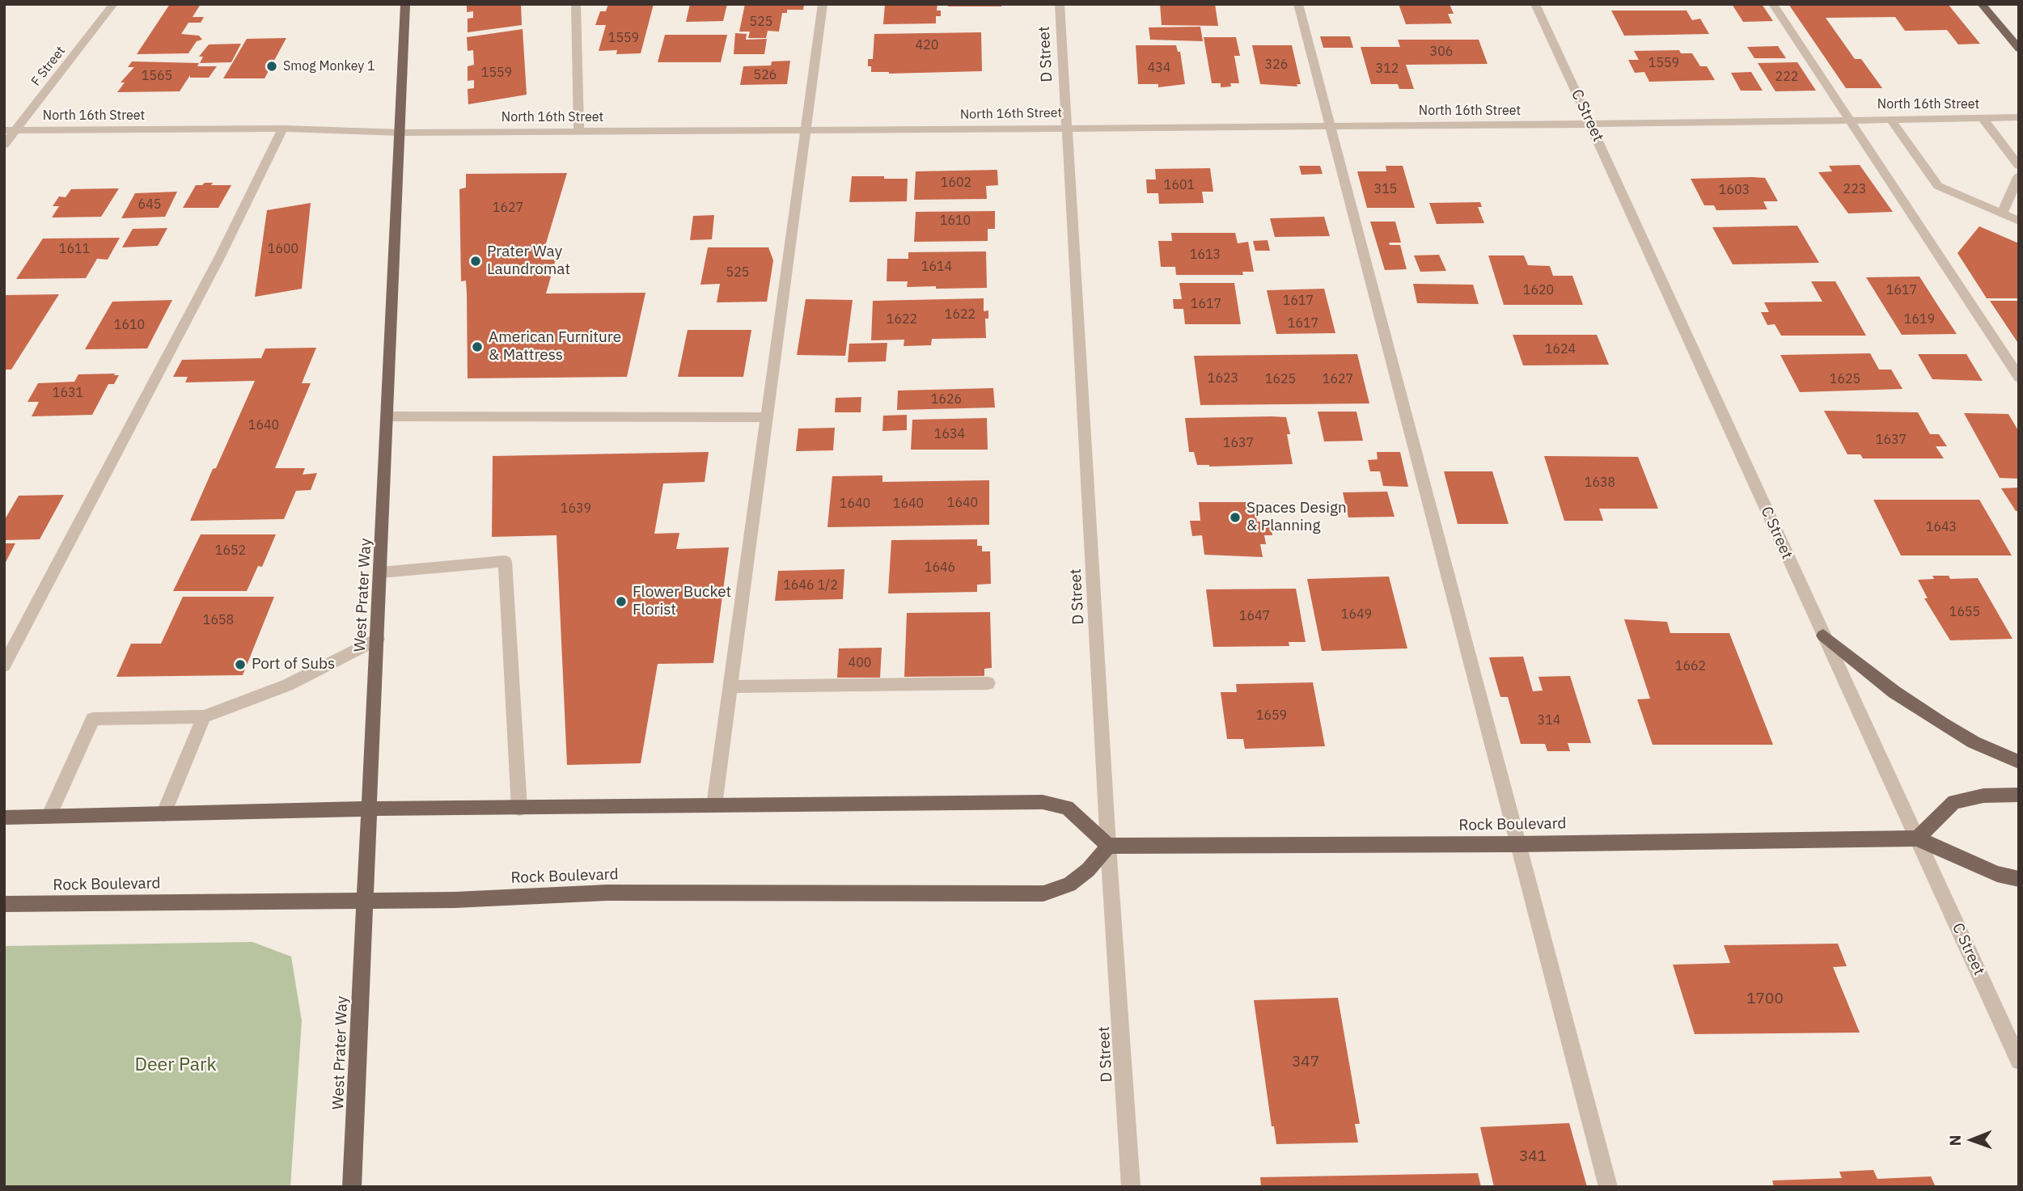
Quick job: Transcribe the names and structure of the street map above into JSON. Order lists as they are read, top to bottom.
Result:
{
  "streets": {
    "main road": ["West Prater Way", "Rock Boulevard"],
    "street": [
      "D Street",
      "F Street",
      "North 16th Street",
      "C Street"
    ]
  },
  "crossings": [
    ["D Street", "North 16th Street"],
    ["D Street", "Rock Boulevard"],
    ["F Street", "North 16th Street"],
    ["North 16th Street", "C Street"],
    ["North 16th Street", "West Prater Way"],
    ["C Street", "Rock Boulevard"],
    ["West Prater Way", "Rock Boulevard"]
  ],
  "parks": ["Deer Park"],
  "places": [
    "Smog Monkey 1",
    "Prater Way Laundromat",
    "American Furniture & Mattress",
    "Spaces Design & Planning",
    "Flower Bucket Florist",
    "Port of Subs"
  ],
  "house_numbers": [
    "525",
    "1559",
    "420",
    "306",
    "1559",
    "326",
    "434",
    "312",
    "1559",
    "526",
    "1565",
    "222",
    "1602",
    "1601",
    "315",
    "223",
    "1603",
    "645",
    "1627",
    "1610",
    "1611",
    "1600",
    "1613",
    "1614",
    "525",
    "1620",
    "1617",
    "1617",
    "1617",
    "1622",
    "1622",
    "1619",
    "1617",
    "1610",
    "1624",
    "1623",
    "1625",
    "1627",
    "1625",
    "1631",
    "1626",
    "1640",
    "1634",
    "1637",
    "1637",
    "1638",
    "1640",
    "1640",
    "1640",
    "1639",
    "1643",
    "1652",
    "1646",
    "1646 1/2",
    "1655",
    "1649",
    "1647",
    "1658",
    "400",
    "1662",
    "1659",
    "314",
    "1700",
    "347",
    "341"
  ],
  "north": "left"
}
